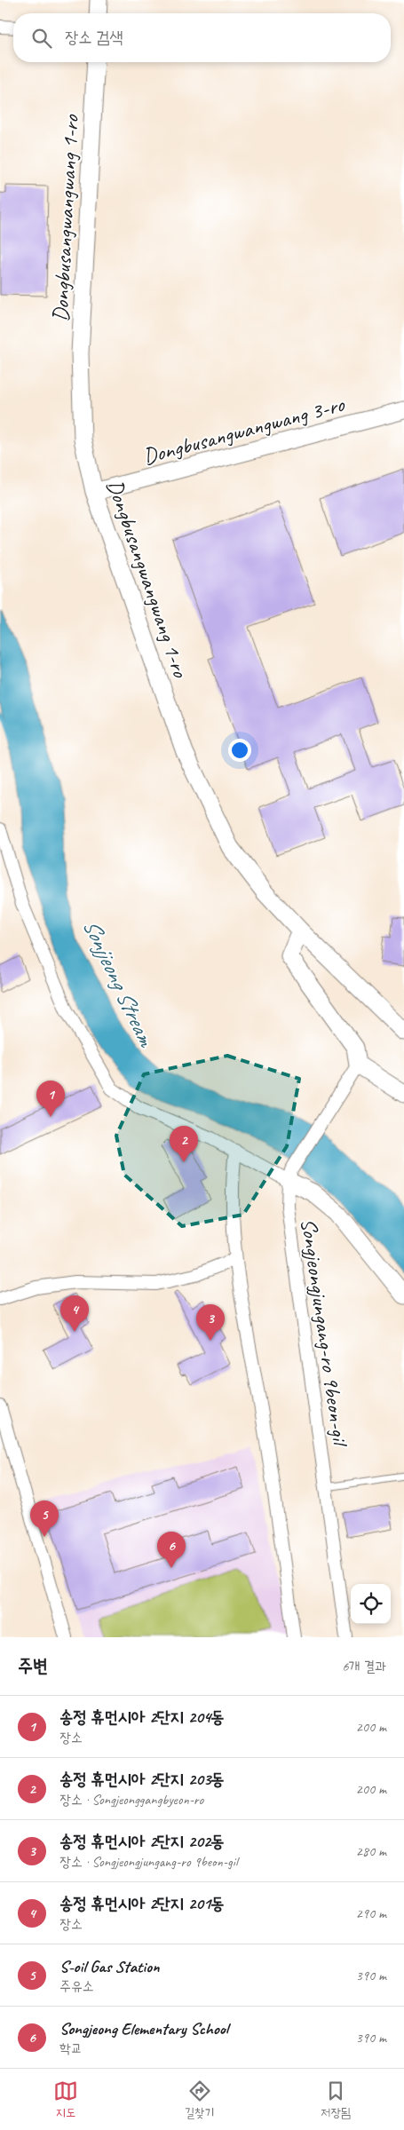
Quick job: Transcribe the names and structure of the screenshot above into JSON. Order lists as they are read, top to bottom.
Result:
{
  "streets": {
    "street": ["Dongbusangwangwang 1-ro", "Dongbusangwangwang 3-ro", "Songjeongjungang-ro 9beon-gil"]
  },
  "crossings": [
    ["Dongbusangwangwang 1-ro", "Dongbusangwangwang 3-ro"]
  ],
  "water": ["Sonjjeong Stream"],
  "page": {
    "search": "장소 검색",
    "pins": [
      "1",
      "2",
      "4",
      "3",
      "5",
      "6"
    ],
    "heading": ["주변", "6개 결과"],
    "list": [
      {
        "mark": "1",
        "name": "송정 휴먼시아 2단지 204동",
        "note": "장소",
        "value": "200 m"
      },
      {
        "mark": "2",
        "name": "송정 휴먼시아 2단지 203동",
        "note": "장소 · Songjeonggangbyeon-ro",
        "value": "200 m"
      },
      {
        "mark": "3",
        "name": "송정 휴먼시아 2단지 202동",
        "note": "장소 · Songjeongjungang-ro 9beon-gil",
        "value": "280 m"
      },
      {
        "mark": "4",
        "name": "송정 휴먼시아 2단지 201동",
        "note": "장소",
        "value": "290 m"
      },
      {
        "mark": "5",
        "name": "S-oil Gas Station",
        "note": "주유소",
        "value": "390 m"
      },
      {
        "mark": "6",
        "name": "Songjeong Elementary School",
        "note": "학교",
        "value": "390 m"
      }
    ],
    "nav": ["지도", "길찾기", "저장됨"]
  }
}
